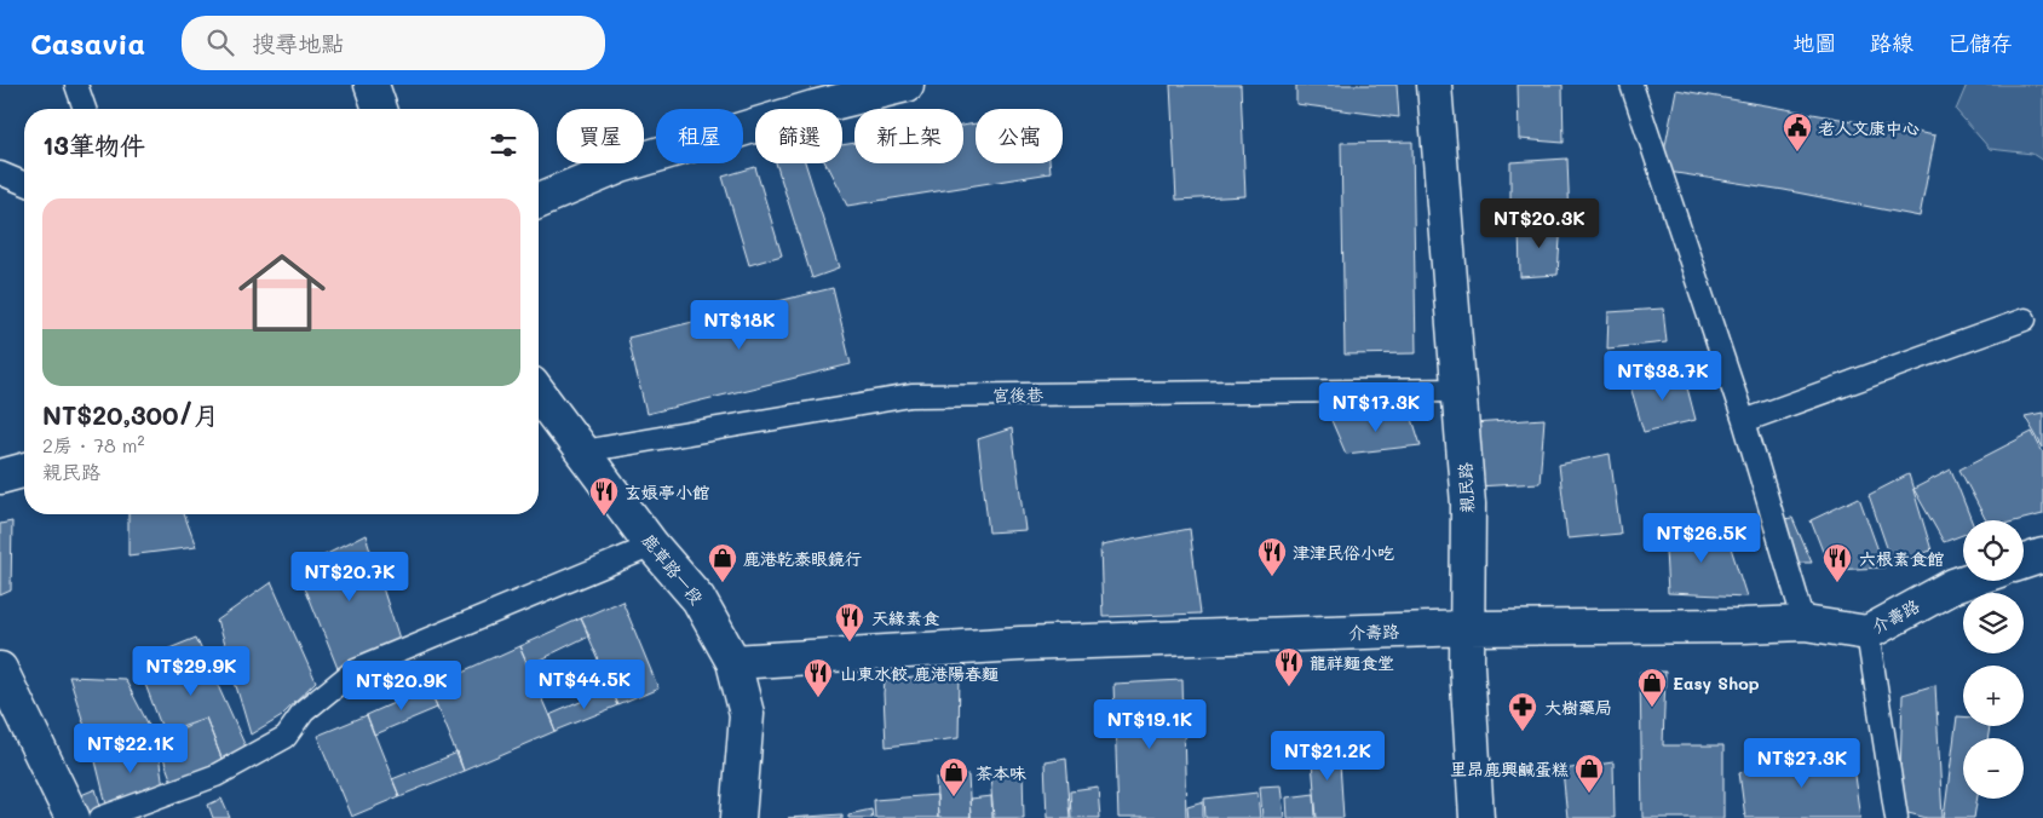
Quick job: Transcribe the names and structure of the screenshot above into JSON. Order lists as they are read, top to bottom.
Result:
{
  "streets": {
    "street": ["親民路", "鹿草路一段", "介壽路"],
    "lane": ["宮後巷"]
  },
  "crossings": [
    ["宮後巷", "親民路"],
    ["宮後巷", "鹿草路一段"],
    ["親民路", "介壽路"],
    ["鹿草路一段", "介壽路"]
  ],
  "places": {
    "public building": ["老人文康中心"],
    "restaurant": [
      "玄娘亭小館",
      "津津民俗小吃",
      "六根素食館",
      "天緣素食",
      "龍祥麵食堂",
      "山東水餃 鹿港陽春麵"
    ],
    "shop": [
      "鹿港乾泰眼鏡行",
      "Easy Shop",
      "里昂鹿興鹹蛋糕",
      "茶本味"
    ],
    "pharmacy": ["大樹藥局"]
  },
  "page": {
    "header": "Casavia",
    "search": "搜尋地點",
    "nav": ["地圖", "路線", "已儲存"],
    "chip": [
      "買屋",
      "租屋",
      "篩選",
      "新上架",
      "公寓"
    ],
    "heading": "13筆物件",
    "list": [
      {
        "name": "NT$20,300/月",
        "note": "2房 · 78 m² · 親民路"
      }
    ],
    "price": [
      "NT$20.3K",
      "NT$18K",
      "NT$38.7K",
      "NT$17.3K",
      "NT$26.5K",
      "NT$20.7K",
      "NT$29.9K",
      "NT$44.5K",
      "NT$20.9K",
      "NT$19.1K",
      "NT$22.1K",
      "NT$21.2K",
      "NT$27.3K"
    ],
    "map_buttons": ["+", "−"]
  }
}
